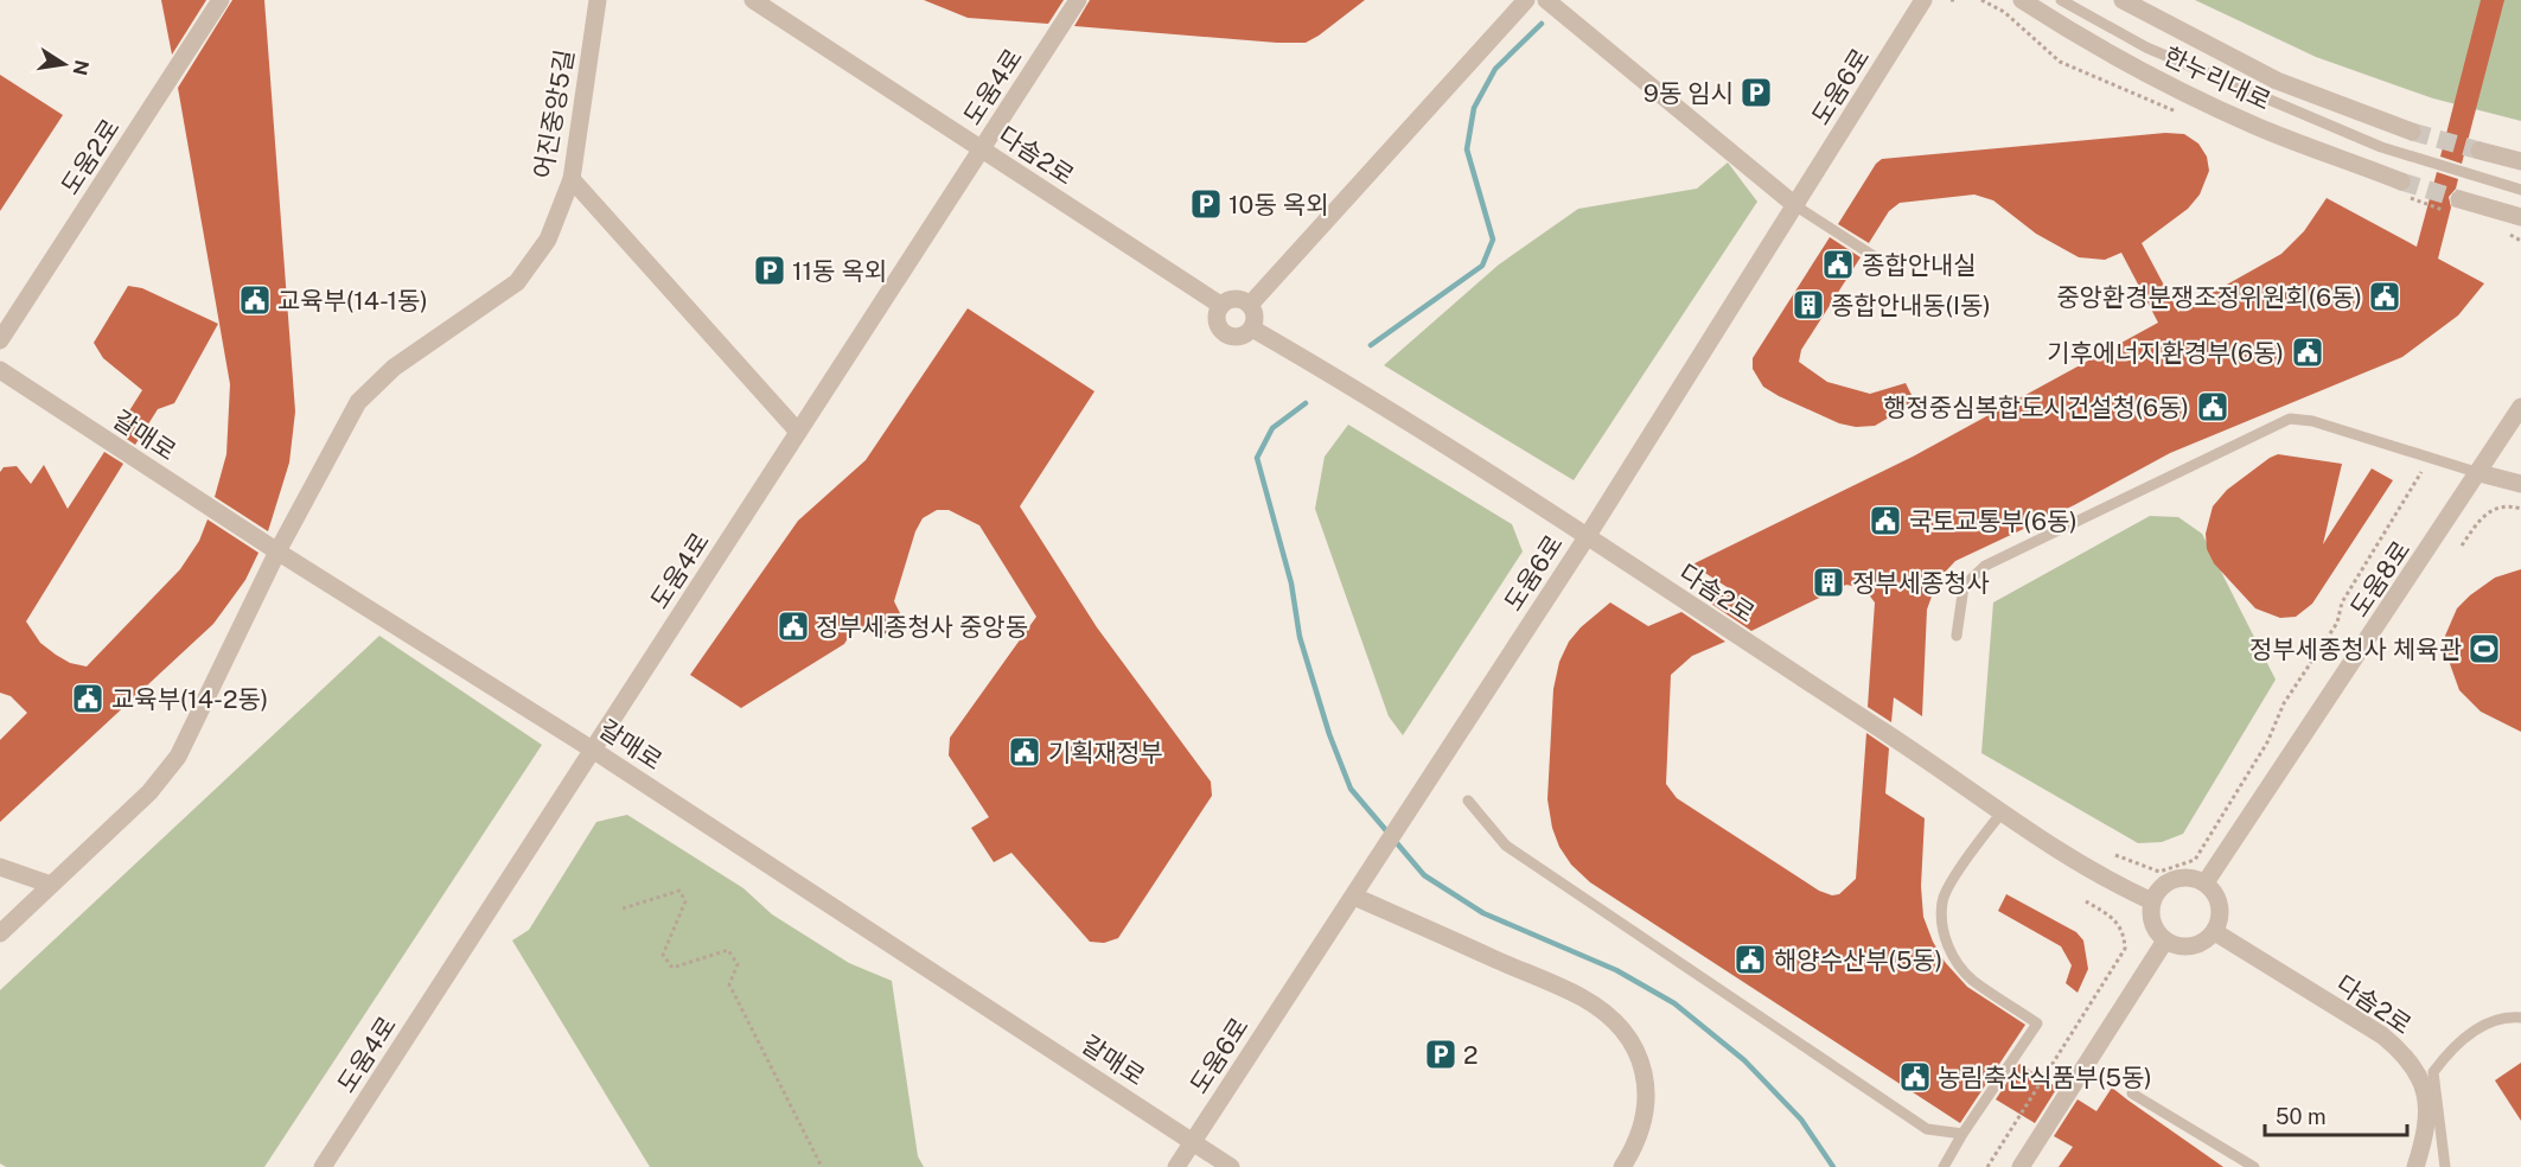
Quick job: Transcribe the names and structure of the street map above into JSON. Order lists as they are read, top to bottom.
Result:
{
  "streets": {
    "street": [
      "한누리대로",
      "도움4로",
      "도움6로",
      "어진중앙5길",
      "다솜2로",
      "도움2로",
      "갈매로",
      "도움8로"
    ]
  },
  "crossings": [
    ["도움4로", "다솜2로"],
    ["도움4로", "갈매로"],
    ["도움6로", "다솜2로"],
    ["도움6로", "갈매로"],
    ["어진중앙5길", "갈매로"],
    ["다솜2로", "도움8로"]
  ],
  "places": {
    "parking": [
      "9동 임시",
      "10동 옥외",
      "11동 옥외",
      "2"
    ],
    "public building": [
      "종합안내실",
      "중앙환경분쟁조정위원회(6동)",
      "교육부(14-1동)",
      "기후에너지환경부(6동)",
      "행정중심복합도시건설청(6동)",
      "국토교통부(6동)",
      "정부세종청사 중앙동",
      "교육부(14-2동)",
      "기획재정부",
      "해양수산부(5동)",
      "농림축산식품부(5동)"
    ],
    "building": ["종합안내동(I동)", "정부세종청사"],
    "sports": ["정부세종청사 체육관"]
  },
  "scale_bar": "50 m",
  "north": "right"
}
